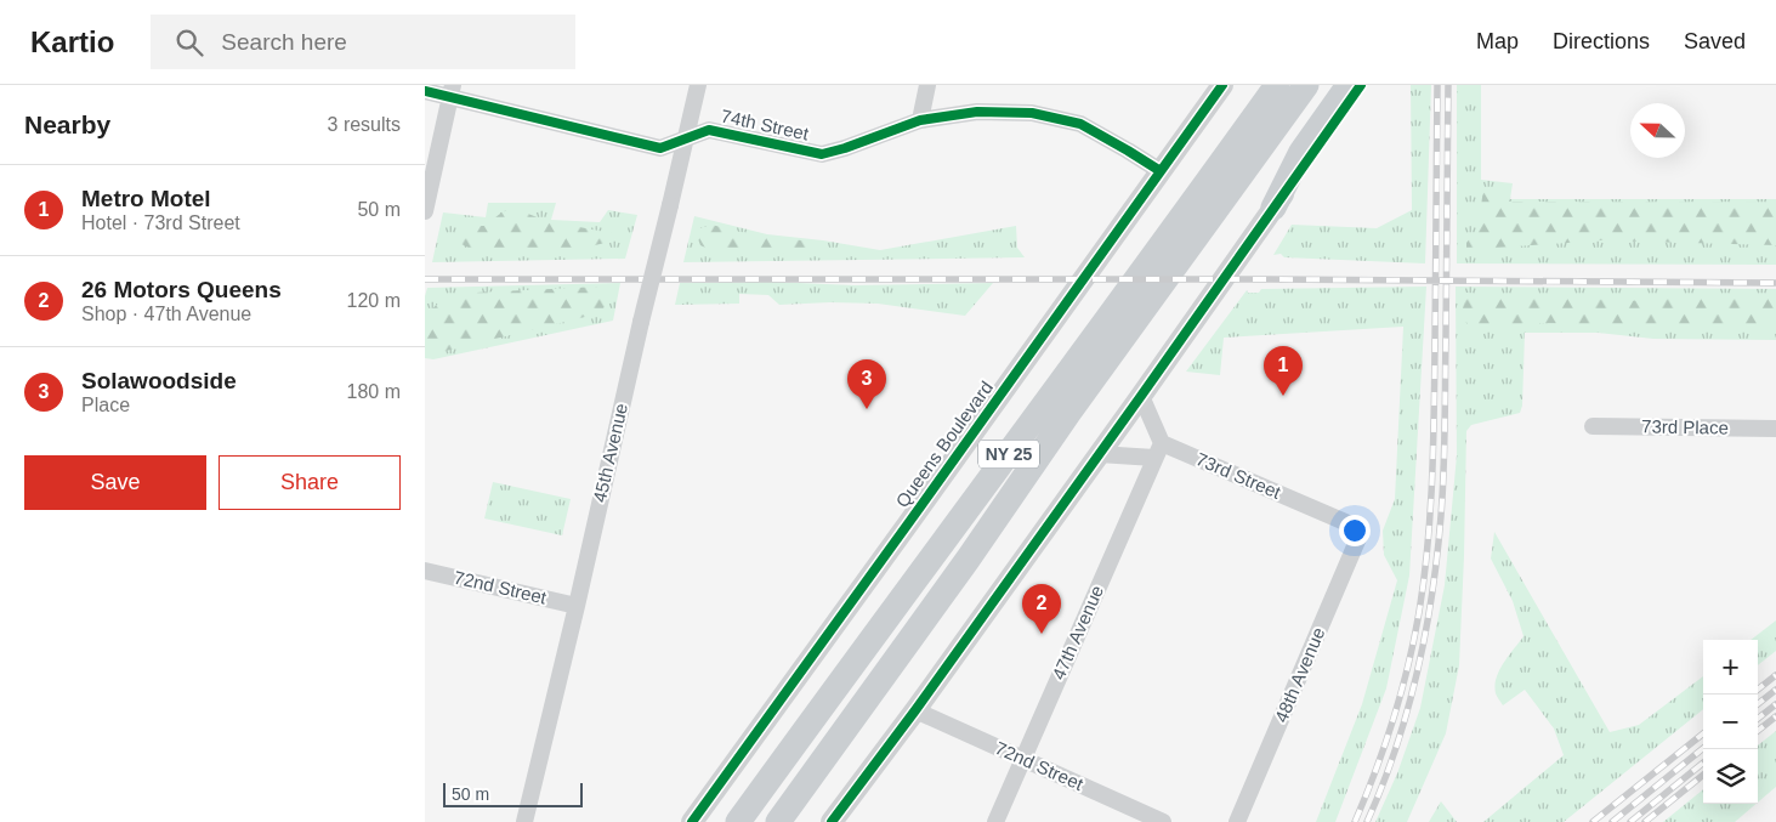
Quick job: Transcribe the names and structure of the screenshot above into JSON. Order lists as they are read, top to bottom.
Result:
{
  "streets": {
    "main road": ["NY 25"],
    "street": [
      "74th Street",
      "73rd Place",
      "Queens Boulevard",
      "45th Avenue",
      "73rd Street",
      "72nd Street",
      "47th Avenue",
      "48th Avenue"
    ]
  },
  "crossings": [
    ["74th Street", "Queens Boulevard"],
    ["74th Street", "45th Avenue"],
    ["45th Avenue", "72nd Street"],
    ["73rd Street", "47th Avenue"],
    ["73rd Street", "48th Avenue"],
    ["72nd Street", "47th Avenue"]
  ],
  "scale_bar": "50 m",
  "north": "left",
  "page": {
    "header": "Kartio",
    "search": "Search here",
    "nav": ["Map", "Directions", "Saved"],
    "heading": ["Nearby", "3 results"],
    "list": [
      {
        "mark": "1",
        "name": "Metro Motel",
        "note": "Hotel · 73rd Street",
        "value": "50 m"
      },
      {
        "mark": "2",
        "name": "26 Motors Queens",
        "note": "Shop · 47th Avenue",
        "value": "120 m"
      },
      {
        "mark": "3",
        "name": "Solawoodside",
        "note": "Place",
        "value": "180 m"
      }
    ],
    "pins": ["1", "3", "2"],
    "buttons": ["Save", "Share"],
    "map_buttons": ["+", "−"],
    "scale": "50 m"
  }
}
